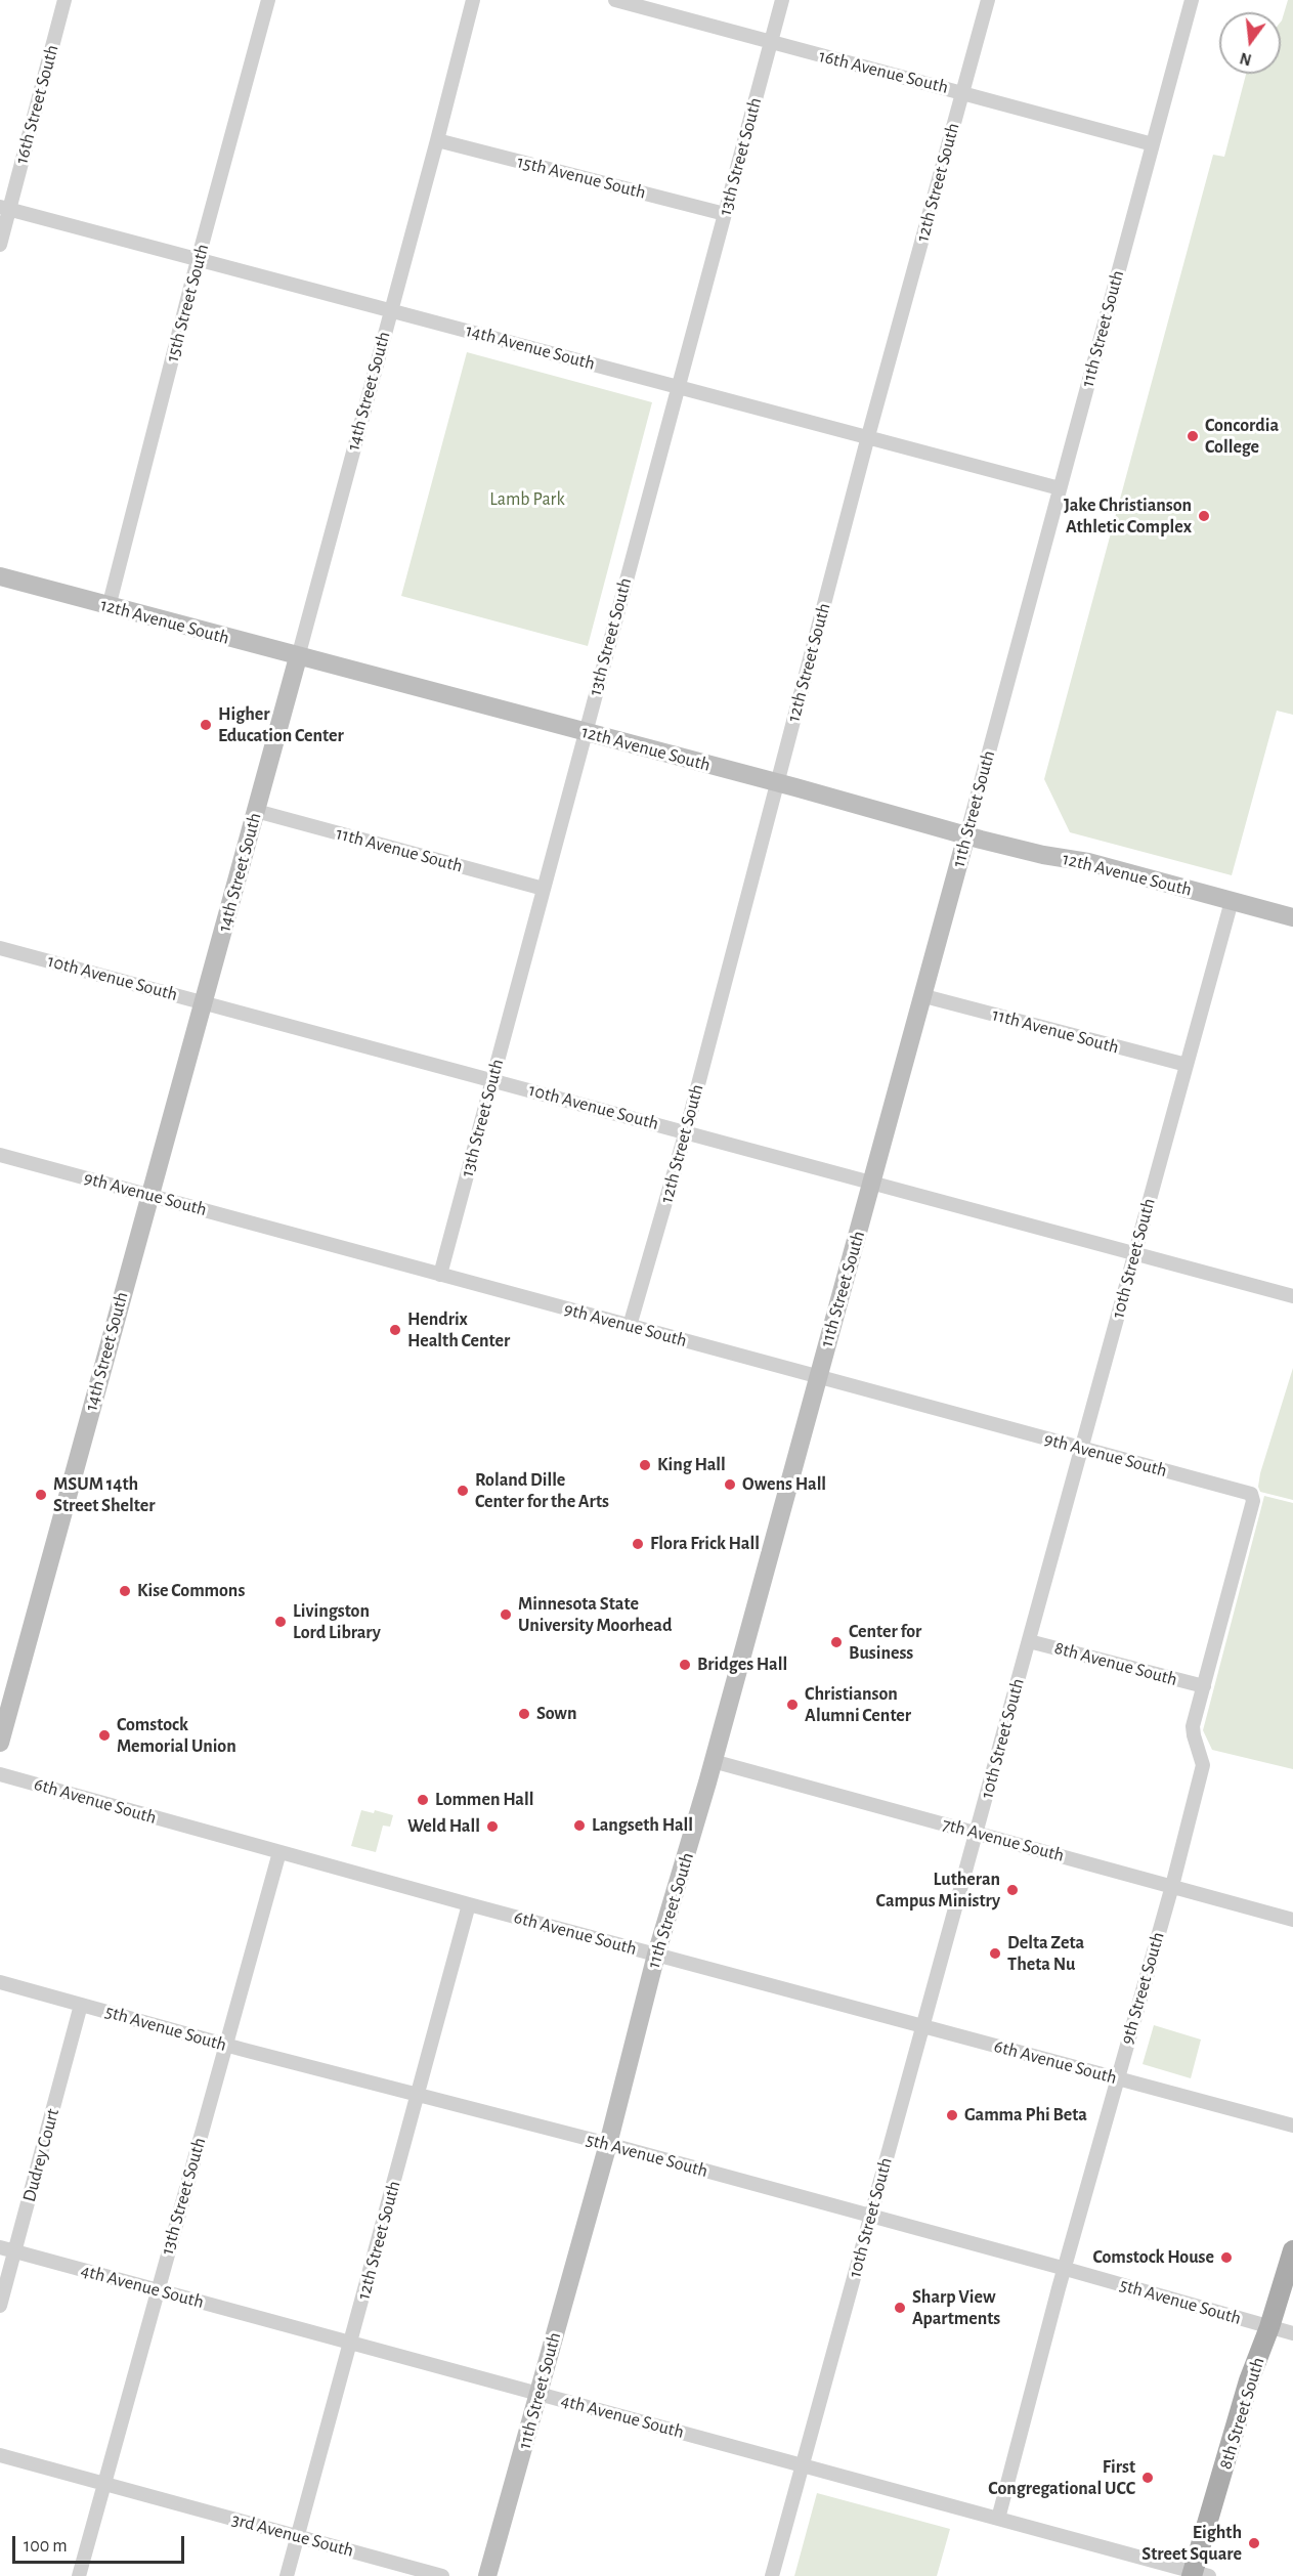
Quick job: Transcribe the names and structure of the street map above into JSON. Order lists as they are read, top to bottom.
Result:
{
  "streets": {
    "main road": ["8th Street South"],
    "street": [
      "16th Avenue South",
      "16th Street South",
      "13th Street South",
      "15th Avenue South",
      "12th Street South",
      "15th Street South",
      "11th Street South",
      "14th Avenue South",
      "14th Street South",
      "12th Avenue South",
      "11th Avenue South",
      "10th Avenue South",
      "9th Avenue South",
      "10th Street South",
      "8th Avenue South",
      "6th Avenue South",
      "7th Avenue South",
      "9th Street South",
      "5th Avenue South",
      "Dudrey Court",
      "4th Avenue South",
      "3rd Avenue South"
    ]
  },
  "crossings": [
    ["16th Avenue South", "13th Street South"],
    ["16th Avenue South", "12th Street South"],
    ["16th Avenue South", "11th Street South"],
    ["16th Street South", "14th Avenue South"],
    ["13th Street South", "15th Avenue South"],
    ["13th Street South", "14th Avenue South"],
    ["13th Street South", "12th Avenue South"],
    ["13th Street South", "11th Avenue South"],
    ["13th Street South", "10th Avenue South"],
    ["13th Street South", "9th Avenue South"],
    ["13th Street South", "6th Avenue South"],
    ["13th Street South", "5th Avenue South"],
    ["13th Street South", "4th Avenue South"],
    ["13th Street South", "3rd Avenue South"],
    ["15th Avenue South", "14th Street South"],
    ["12th Street South", "14th Avenue South"],
    ["12th Street South", "12th Avenue South"],
    ["12th Street South", "10th Avenue South"],
    ["12th Street South", "9th Avenue South"],
    ["12th Street South", "6th Avenue South"],
    ["12th Street South", "5th Avenue South"],
    ["12th Street South", "4th Avenue South"],
    ["12th Street South", "3rd Avenue South"],
    ["15th Street South", "14th Avenue South"],
    ["15th Street South", "12th Avenue South"],
    ["11th Street South", "14th Avenue South"],
    ["11th Street South", "12th Avenue South"],
    ["11th Street South", "11th Avenue South"],
    ["11th Street South", "10th Avenue South"],
    ["11th Street South", "9th Avenue South"],
    ["11th Street South", "6th Avenue South"],
    ["11th Street South", "7th Avenue South"],
    ["11th Street South", "5th Avenue South"],
    ["11th Street South", "4th Avenue South"],
    ["14th Avenue South", "14th Street South"],
    ["14th Street South", "12th Avenue South"],
    ["14th Street South", "11th Avenue South"],
    ["14th Street South", "10th Avenue South"],
    ["14th Street South", "9th Avenue South"],
    ["12th Avenue South", "10th Street South"],
    ["11th Avenue South", "10th Street South"],
    ["10th Avenue South", "10th Street South"],
    ["9th Avenue South", "10th Street South"],
    ["9th Avenue South", "9th Street South"],
    ["10th Street South", "8th Avenue South"],
    ["10th Street South", "6th Avenue South"],
    ["10th Street South", "7th Avenue South"],
    ["10th Street South", "5th Avenue South"],
    ["10th Street South", "4th Avenue South"],
    ["8th Avenue South", "9th Street South"],
    ["6th Avenue South", "9th Street South"],
    ["7th Avenue South", "9th Street South"],
    ["9th Street South", "5th Avenue South"],
    ["9th Street South", "4th Avenue South"],
    ["5th Avenue South", "Dudrey Court"],
    ["5th Avenue South", "8th Street South"],
    ["Dudrey Court", "4th Avenue South"],
    ["4th Avenue South", "8th Street South"]
  ],
  "parks": ["Lamb Park"],
  "places": [
    "Concordia College",
    "Jake Christianson Athletic Complex",
    "Higher Education Center",
    "Hendrix Health Center",
    "King Hall",
    "Owens Hall",
    "Roland Dille Center for the Arts",
    "MSUM 14th Street Shelter",
    "Flora Frick Hall",
    "Kise Commons",
    "Minnesota State University Moorhead",
    "Livingston Lord Library",
    "Center for Business",
    "Bridges Hall",
    "Christianson Alumni Center",
    "Sown",
    "Comstock Memorial Union",
    "Lommen Hall",
    "Langseth Hall",
    "Weld Hall",
    "Lutheran Campus Ministry",
    "Delta Zeta Theta Nu",
    "Gamma Phi Beta",
    "Comstock House",
    "Sharp View Apartments",
    "First Congregational UCC",
    "Eighth Street Square"
  ],
  "scale_bar": "100 m",
  "north": "bottom"
}
